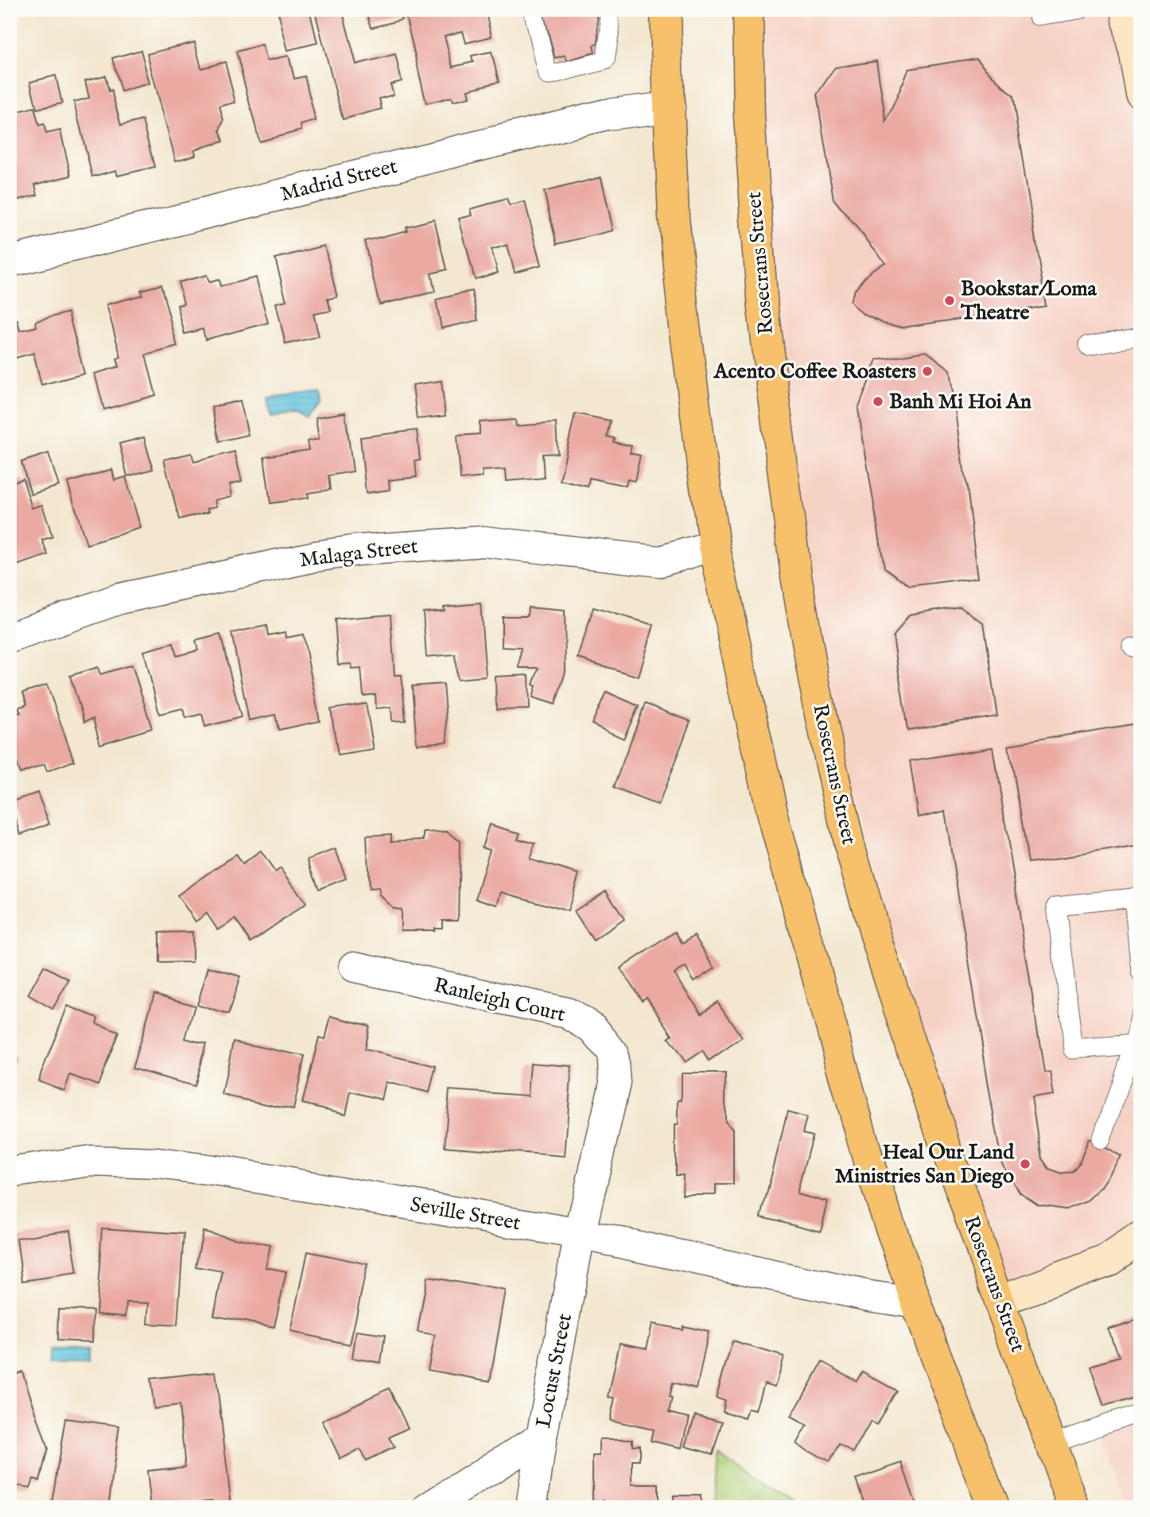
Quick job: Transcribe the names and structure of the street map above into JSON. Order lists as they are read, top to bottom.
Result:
{
  "streets": {
    "main road": ["Rosecrans Street"],
    "street": [
      "Madrid Street",
      "Malaga Street",
      "Ranleigh Court",
      "Seville Street",
      "Locust Street"
    ]
  },
  "crossings": [
    ["Ranleigh Court", "Seville Street"],
    ["Ranleigh Court", "Locust Street"],
    ["Seville Street", "Locust Street"]
  ],
  "places": [
    "Bookstar/Loma Theatre",
    "Acento Coffee Roasters",
    "Banh Mi Hoi An",
    "Heal Our Land Ministries San Diego"
  ]
}
